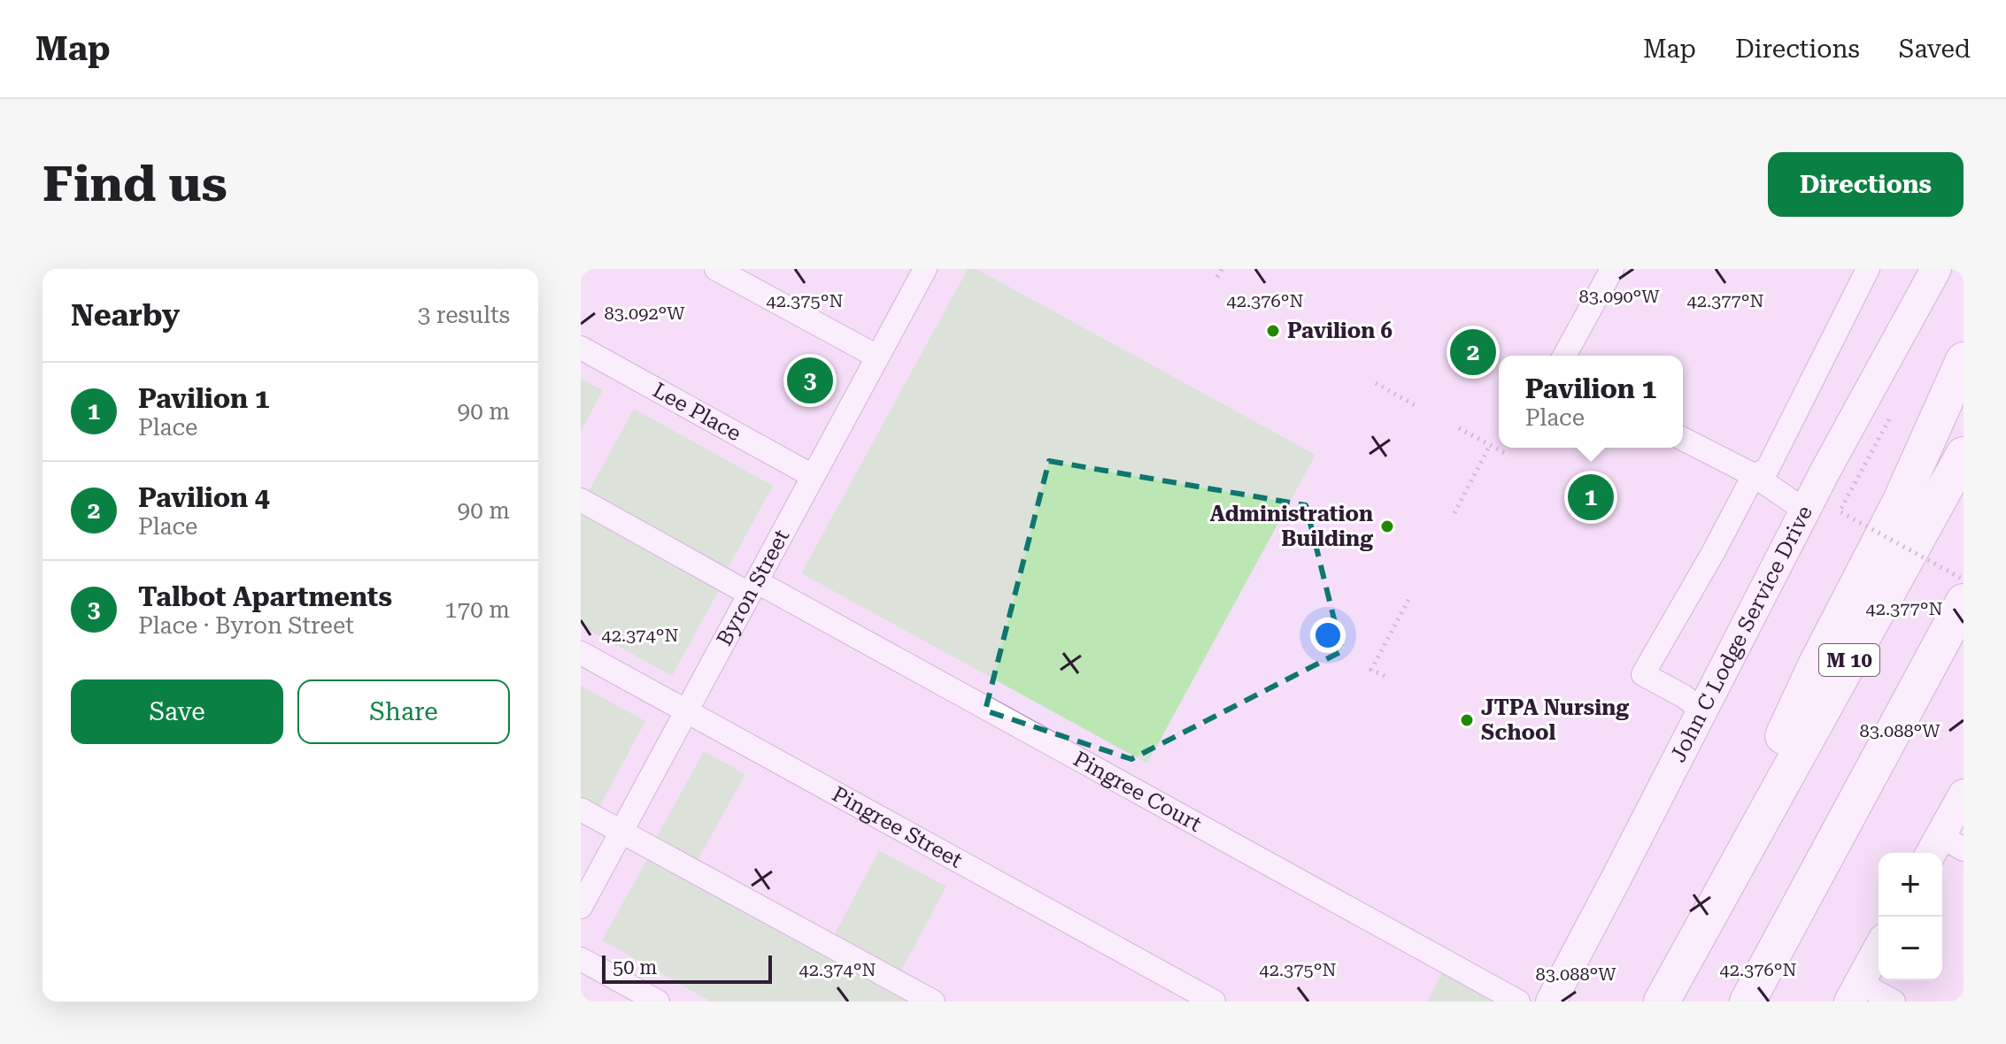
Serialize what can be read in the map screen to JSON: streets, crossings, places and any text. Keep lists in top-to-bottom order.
{
  "streets": {
    "highway": ["M 10"],
    "main road": ["John C Lodge Service Drive"],
    "street": [
      "Lee Place",
      "Byron Street",
      "Pingree Court",
      "Pingree Street"
    ]
  },
  "crossings": [
    ["Lee Place", "Byron Street"],
    ["Byron Street", "Pingree Court"],
    ["Byron Street", "Pingree Street"]
  ],
  "places": ["Pavilion 6", "Administration Building", "JTPA Nursing School"],
  "scale_bar": "50 m",
  "page": {
    "header": "Map",
    "nav": ["Map", "Directions", "Saved"],
    "buttons": [
      "Directions",
      ["Save", "Share"]
    ],
    "title": "Find us",
    "heading": ["Nearby", "3 results"],
    "pins": ["2", "3", "1"],
    "popup": ["Pavilion 1", "Place"],
    "list": [
      {
        "mark": "1",
        "name": "Pavilion 1",
        "note": "Place",
        "value": "90 m"
      },
      {
        "mark": "2",
        "name": "Pavilion 4",
        "note": "Place",
        "value": "90 m"
      },
      {
        "mark": "3",
        "name": "Talbot Apartments",
        "note": "Place · Byron Street",
        "value": "170 m"
      }
    ],
    "map_buttons": ["+", "−"],
    "scale": "50 m"
  },
  "coordinates": [
    "83.090°W",
    "42.375°N",
    "42.376°N",
    "42.377°N",
    "83.092°W",
    "42.374°N",
    "83.088°W"
  ]
}
